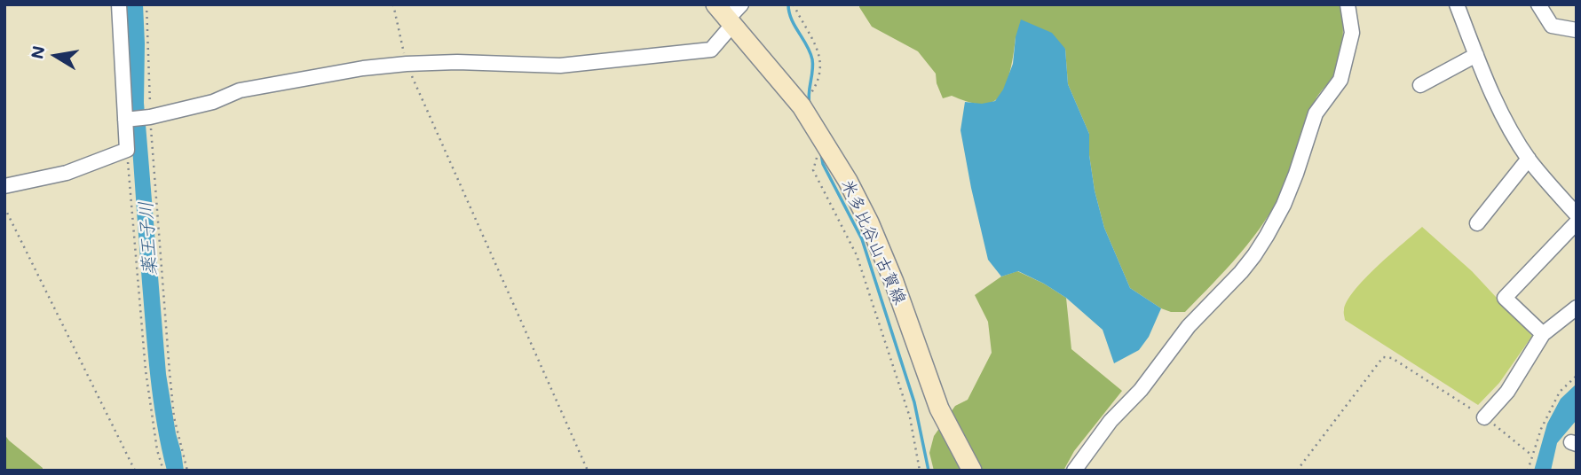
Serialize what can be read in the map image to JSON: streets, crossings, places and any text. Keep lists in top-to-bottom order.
{
  "streets": {
    "main road": ["米多比谷山古賀線"]
  },
  "water": ["薬王子川"],
  "north": "left"
}
